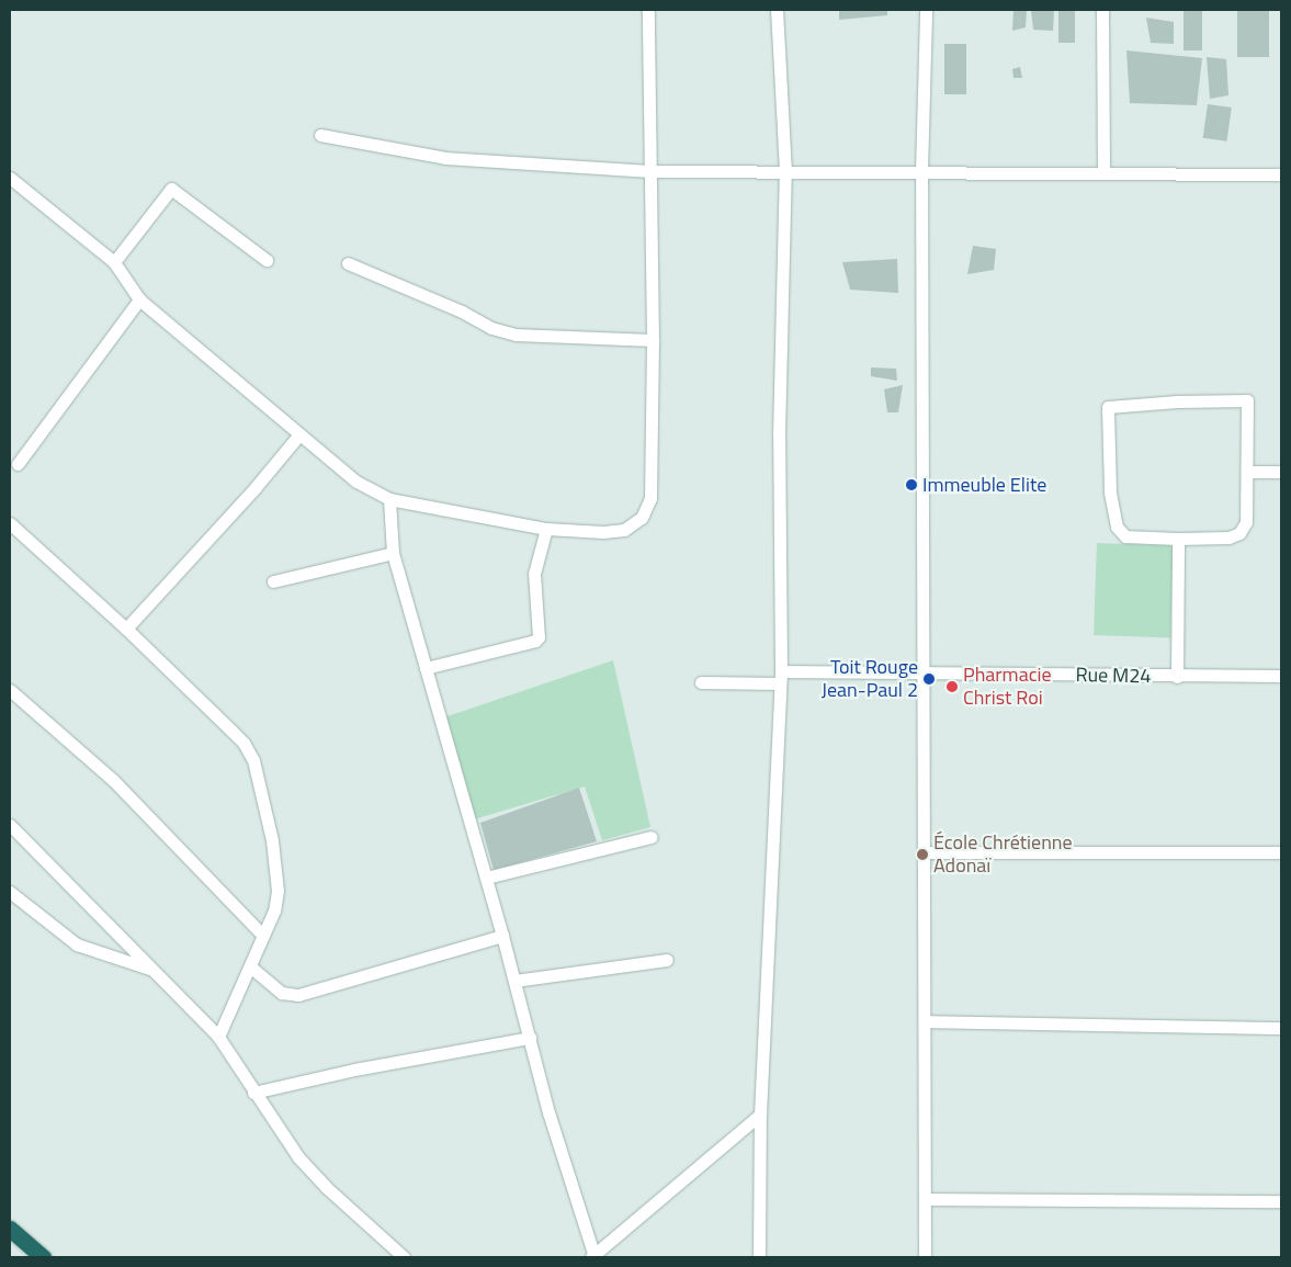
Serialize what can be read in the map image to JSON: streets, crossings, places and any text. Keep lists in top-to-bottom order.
{
  "streets": {
    "street": ["Rue M24"]
  },
  "places": [
    "Immeuble Elite",
    "Toit Rouge Jean-Paul 2",
    "Pharmacie Christ Roi",
    "École Chrétienne Adonaï"
  ]
}
